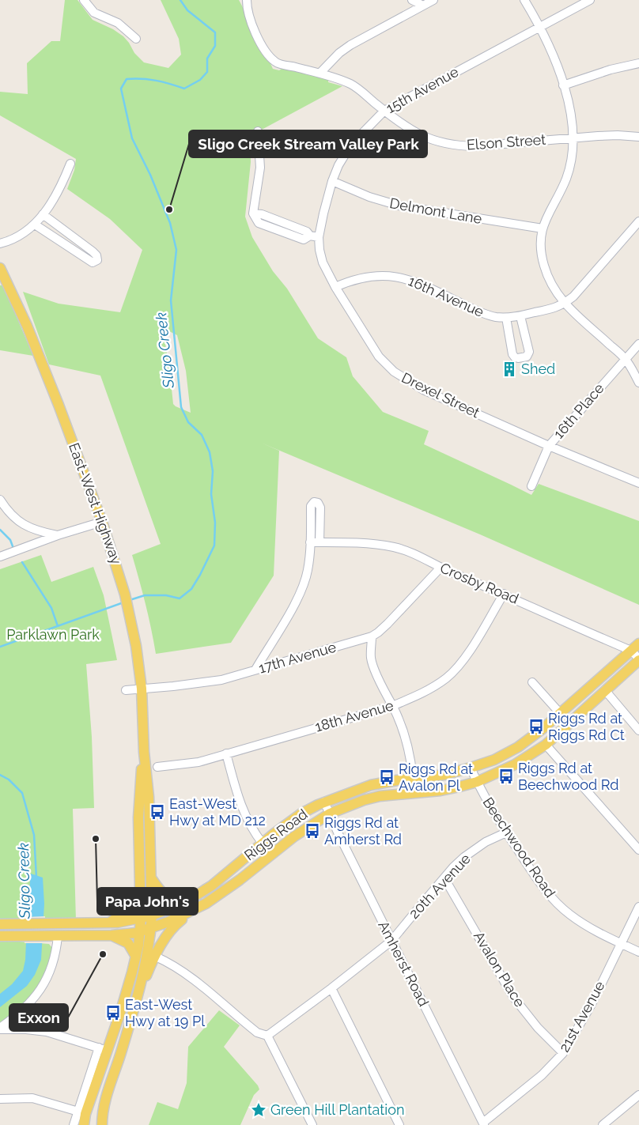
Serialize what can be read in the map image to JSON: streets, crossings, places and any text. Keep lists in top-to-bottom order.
{
  "streets": {
    "main road": ["East-West Highway", "Riggs Road"],
    "street": [
      "15th Avenue",
      "Elson Street",
      "Delmont Lane",
      "16th Avenue",
      "Drexel Street",
      "16th Place",
      "Crosby Road",
      "17th Avenue",
      "18th Avenue",
      "Beechwood Road",
      "20th Avenue",
      "Amherst Road",
      "Avalon Place",
      "21st Avenue"
    ]
  },
  "crossings": [
    ["15th Avenue", "Elson Street"],
    ["15th Avenue", "Delmont Lane"],
    ["15th Avenue", "Drexel Street"],
    ["16th Avenue", "Drexel Street"],
    ["Drexel Street", "16th Place"],
    ["East-West Highway", "17th Avenue"],
    ["East-West Highway", "Riggs Road"],
    ["Crosby Road", "17th Avenue"],
    ["Crosby Road", "18th Avenue"],
    ["Crosby Road", "Riggs Road"],
    ["Riggs Road", "Beechwood Road"],
    ["Riggs Road", "Amherst Road"],
    ["Beechwood Road", "20th Avenue"],
    ["Beechwood Road", "21st Avenue"],
    ["20th Avenue", "Amherst Road"],
    ["20th Avenue", "Avalon Place"],
    ["Amherst Road", "21st Avenue"],
    ["Avalon Place", "21st Avenue"]
  ],
  "water": ["Sligo Creek"],
  "parks": ["Parklawn Park"],
  "places": {
    "other": ["Sligo Creek Stream Valley Park", "Papa John's", "Exxon"],
    "building": ["Shed"],
    "bus stop": [
      "Riggs Rd at Riggs Rd Ct",
      "Riggs Rd at Beechwood Rd",
      "Riggs Rd at Avalon Pl",
      "East-West Hwy at MD 212",
      "Riggs Rd at Amherst Rd",
      "East-West Hwy at 19 Pl"
    ],
    "place": ["Green Hill Plantation"]
  }
}
